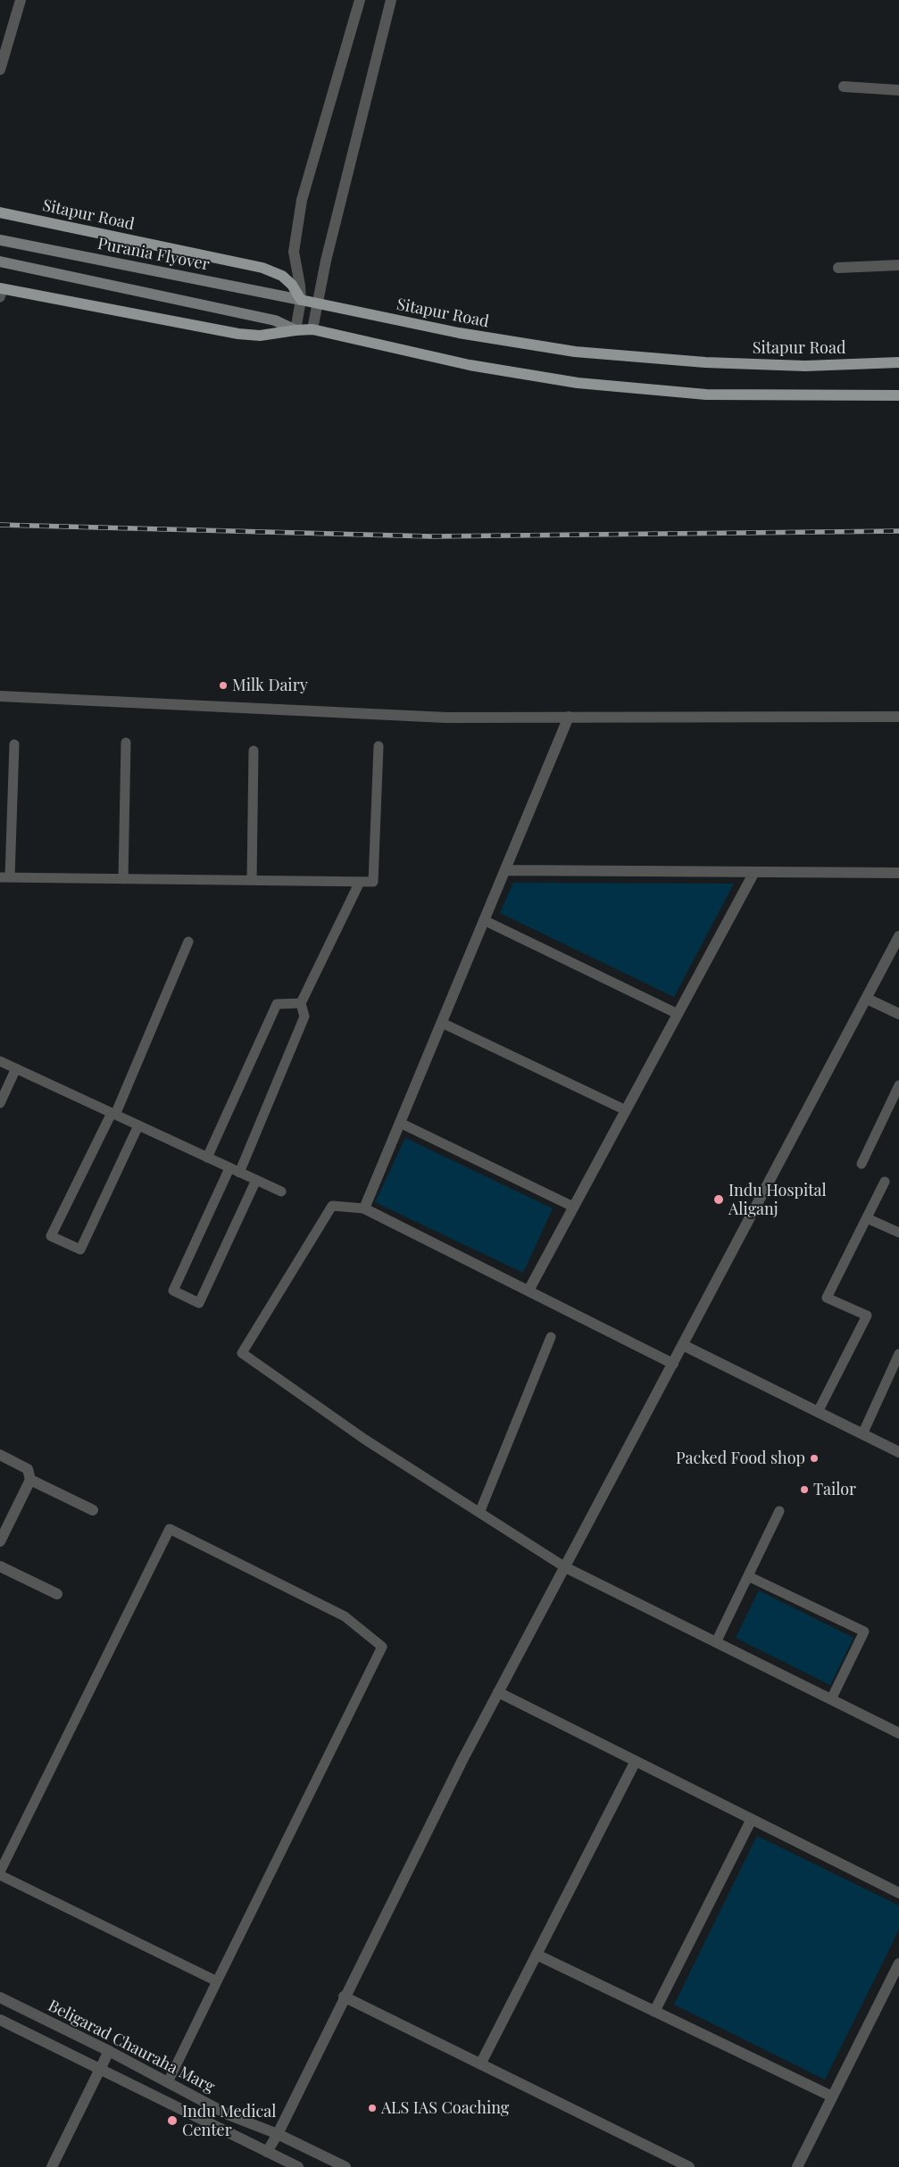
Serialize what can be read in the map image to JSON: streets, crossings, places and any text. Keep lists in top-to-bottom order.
{
  "streets": {
    "main road": ["Sitapur Road", "Purania Flyover"],
    "street": ["Beligarad Chauraha Marg"]
  },
  "crossings": [
    ["Sitapur Road", "Purania Flyover"]
  ],
  "places": [
    "Milk Dairy",
    "Indu Hospital Aliganj",
    "Packed Food shop",
    "Tailor",
    "ALS IAS Coaching",
    "Indu Medical Center"
  ]
}
